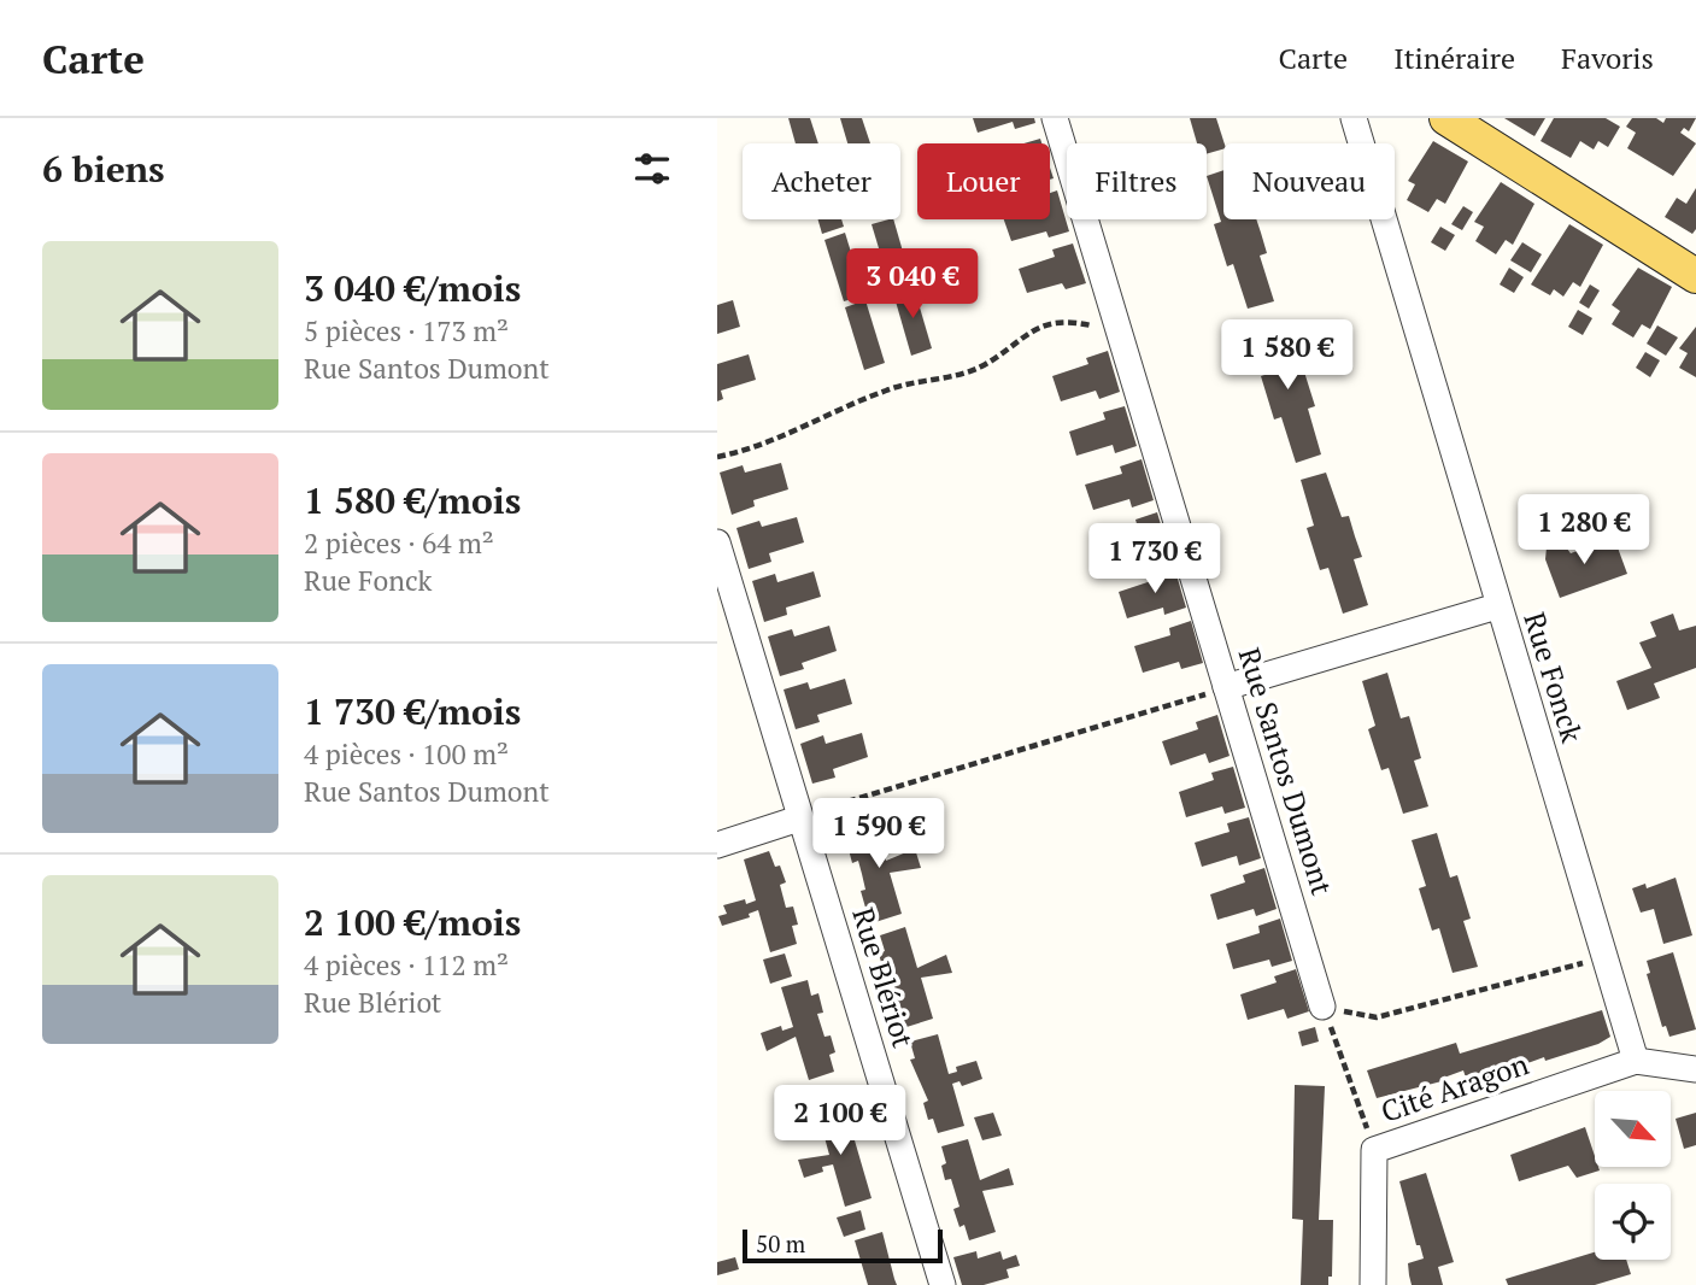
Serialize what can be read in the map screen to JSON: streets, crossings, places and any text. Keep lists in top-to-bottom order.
{
  "streets": {
    "street": [
      "Rue Fonck",
      "Rue Santos Dumont",
      "Rue Blériot",
      "Cité Aragon"
    ]
  },
  "crossings": [
    ["Rue Fonck", "Cité Aragon"]
  ],
  "scale_bar": "50 m",
  "north": "bottom right",
  "page": {
    "header": "Carte",
    "nav": ["Carte", "Itinéraire", "Favoris"],
    "heading": "6 biens",
    "chip": [
      "Acheter",
      "Louer",
      "Filtres",
      "Nouveau"
    ],
    "list": [
      {
        "name": "3 040 €/mois",
        "note": "5 pièces · 173 m² · Rue Santos Dumont"
      },
      {
        "name": "1 580 €/mois",
        "note": "2 pièces · 64 m² · Rue Fonck"
      },
      {
        "name": "1 730 €/mois",
        "note": "4 pièces · 100 m² · Rue Santos Dumont"
      },
      {
        "name": "2 100 €/mois",
        "note": "4 pièces · 112 m² · Rue Blériot"
      }
    ],
    "price": [
      "3 040 €",
      "1 580 €",
      "1 280 €",
      "1 730 €",
      "1 590 €",
      "2 100 €"
    ],
    "scale": "50 m"
  }
}
